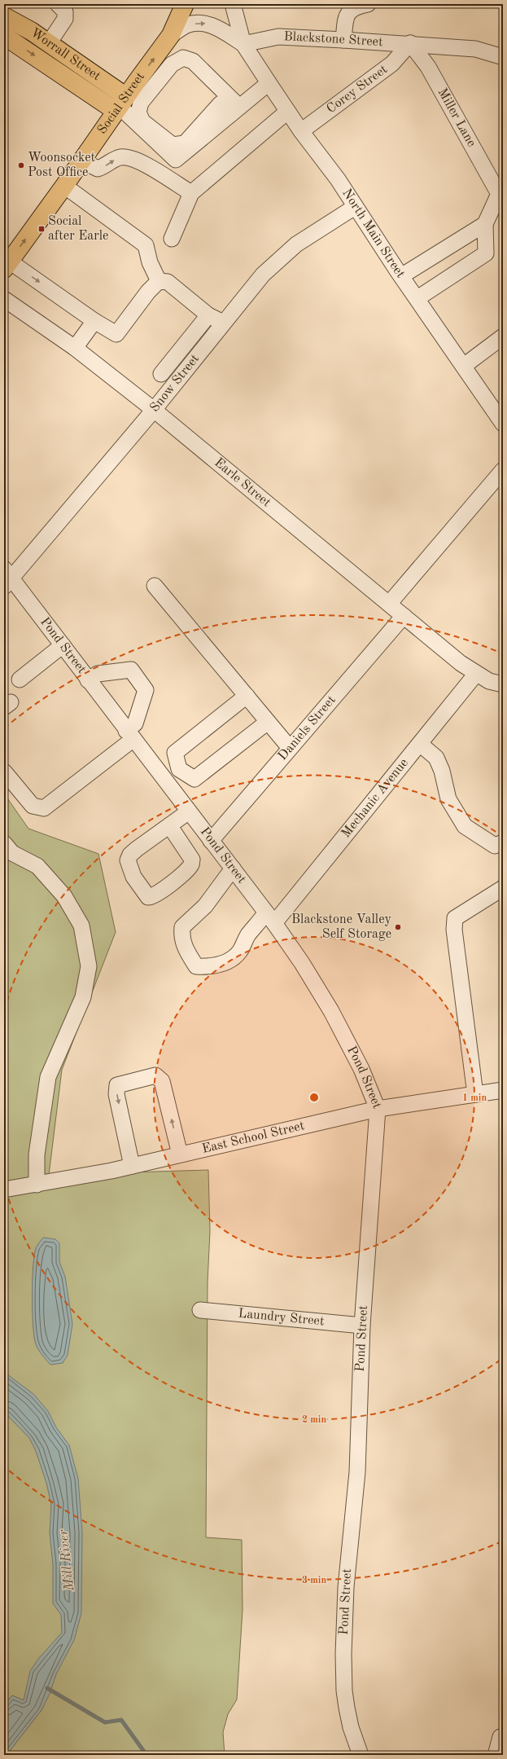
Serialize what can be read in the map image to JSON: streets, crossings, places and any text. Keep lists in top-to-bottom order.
{
  "streets": {
    "main road": ["Worrall Street", "Social Street"],
    "street": [
      "Blackstone Street",
      "Corey Street",
      "Miller Lane",
      "North Main Street",
      "Snow Street",
      "Earle Street",
      "Pond Street",
      "Daniels Street",
      "Mechanic Avenue",
      "East School Street",
      "Laundry Street"
    ]
  },
  "crossings": [
    ["Blackstone Street", "Corey Street"],
    ["Blackstone Street", "Miller Lane"],
    ["Blackstone Street", "North Main Street"],
    ["Worrall Street", "Social Street"],
    ["Corey Street", "Miller Lane"],
    ["Corey Street", "North Main Street"],
    ["North Main Street", "Snow Street"],
    ["Snow Street", "Earle Street"],
    ["Snow Street", "Pond Street"],
    ["Earle Street", "Daniels Street"],
    ["Earle Street", "Mechanic Avenue"],
    ["Pond Street", "Daniels Street"],
    ["Pond Street", "Mechanic Avenue"],
    ["Pond Street", "East School Street"],
    ["Pond Street", "Laundry Street"]
  ],
  "one_way": ["Social Street"],
  "water": ["Mill River"],
  "places": {
    "other": ["Woonsocket Post Office", "Blackstone Valley Self Storage"],
    "transit": ["Social after Earle"]
  },
  "rings": ["1 min", "2 min", "3 min"]
}
